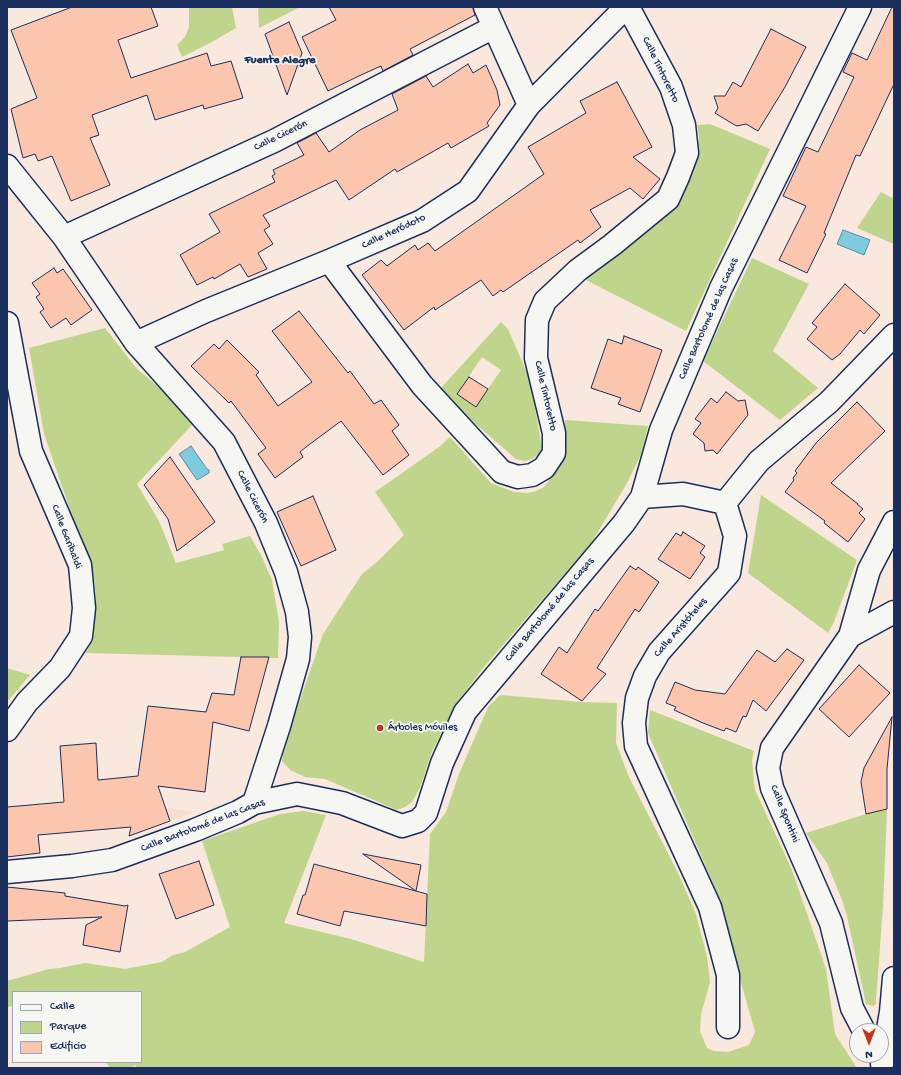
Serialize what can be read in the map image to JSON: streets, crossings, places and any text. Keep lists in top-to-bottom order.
{
  "streets": {
    "street": [
      "Calle Tintoretto",
      "Calle Cicerón",
      "Calle Heródoto",
      "Calle Bartolomé de las Casas",
      "Calle Garibaldi",
      "Calle Aristóteles",
      "Calle Spontini"
    ]
  },
  "crossings": [
    ["Calle Tintoretto", "Calle Heródoto"],
    ["Calle Cicerón", "Calle Heródoto"],
    ["Calle Cicerón", "Calle Bartolomé de las Casas"]
  ],
  "districts": ["Fuente Alegre"],
  "places": ["Árboles Móviles"],
  "legend": ["Calle", "Parque", "Edificio"],
  "north": "bottom"
}
